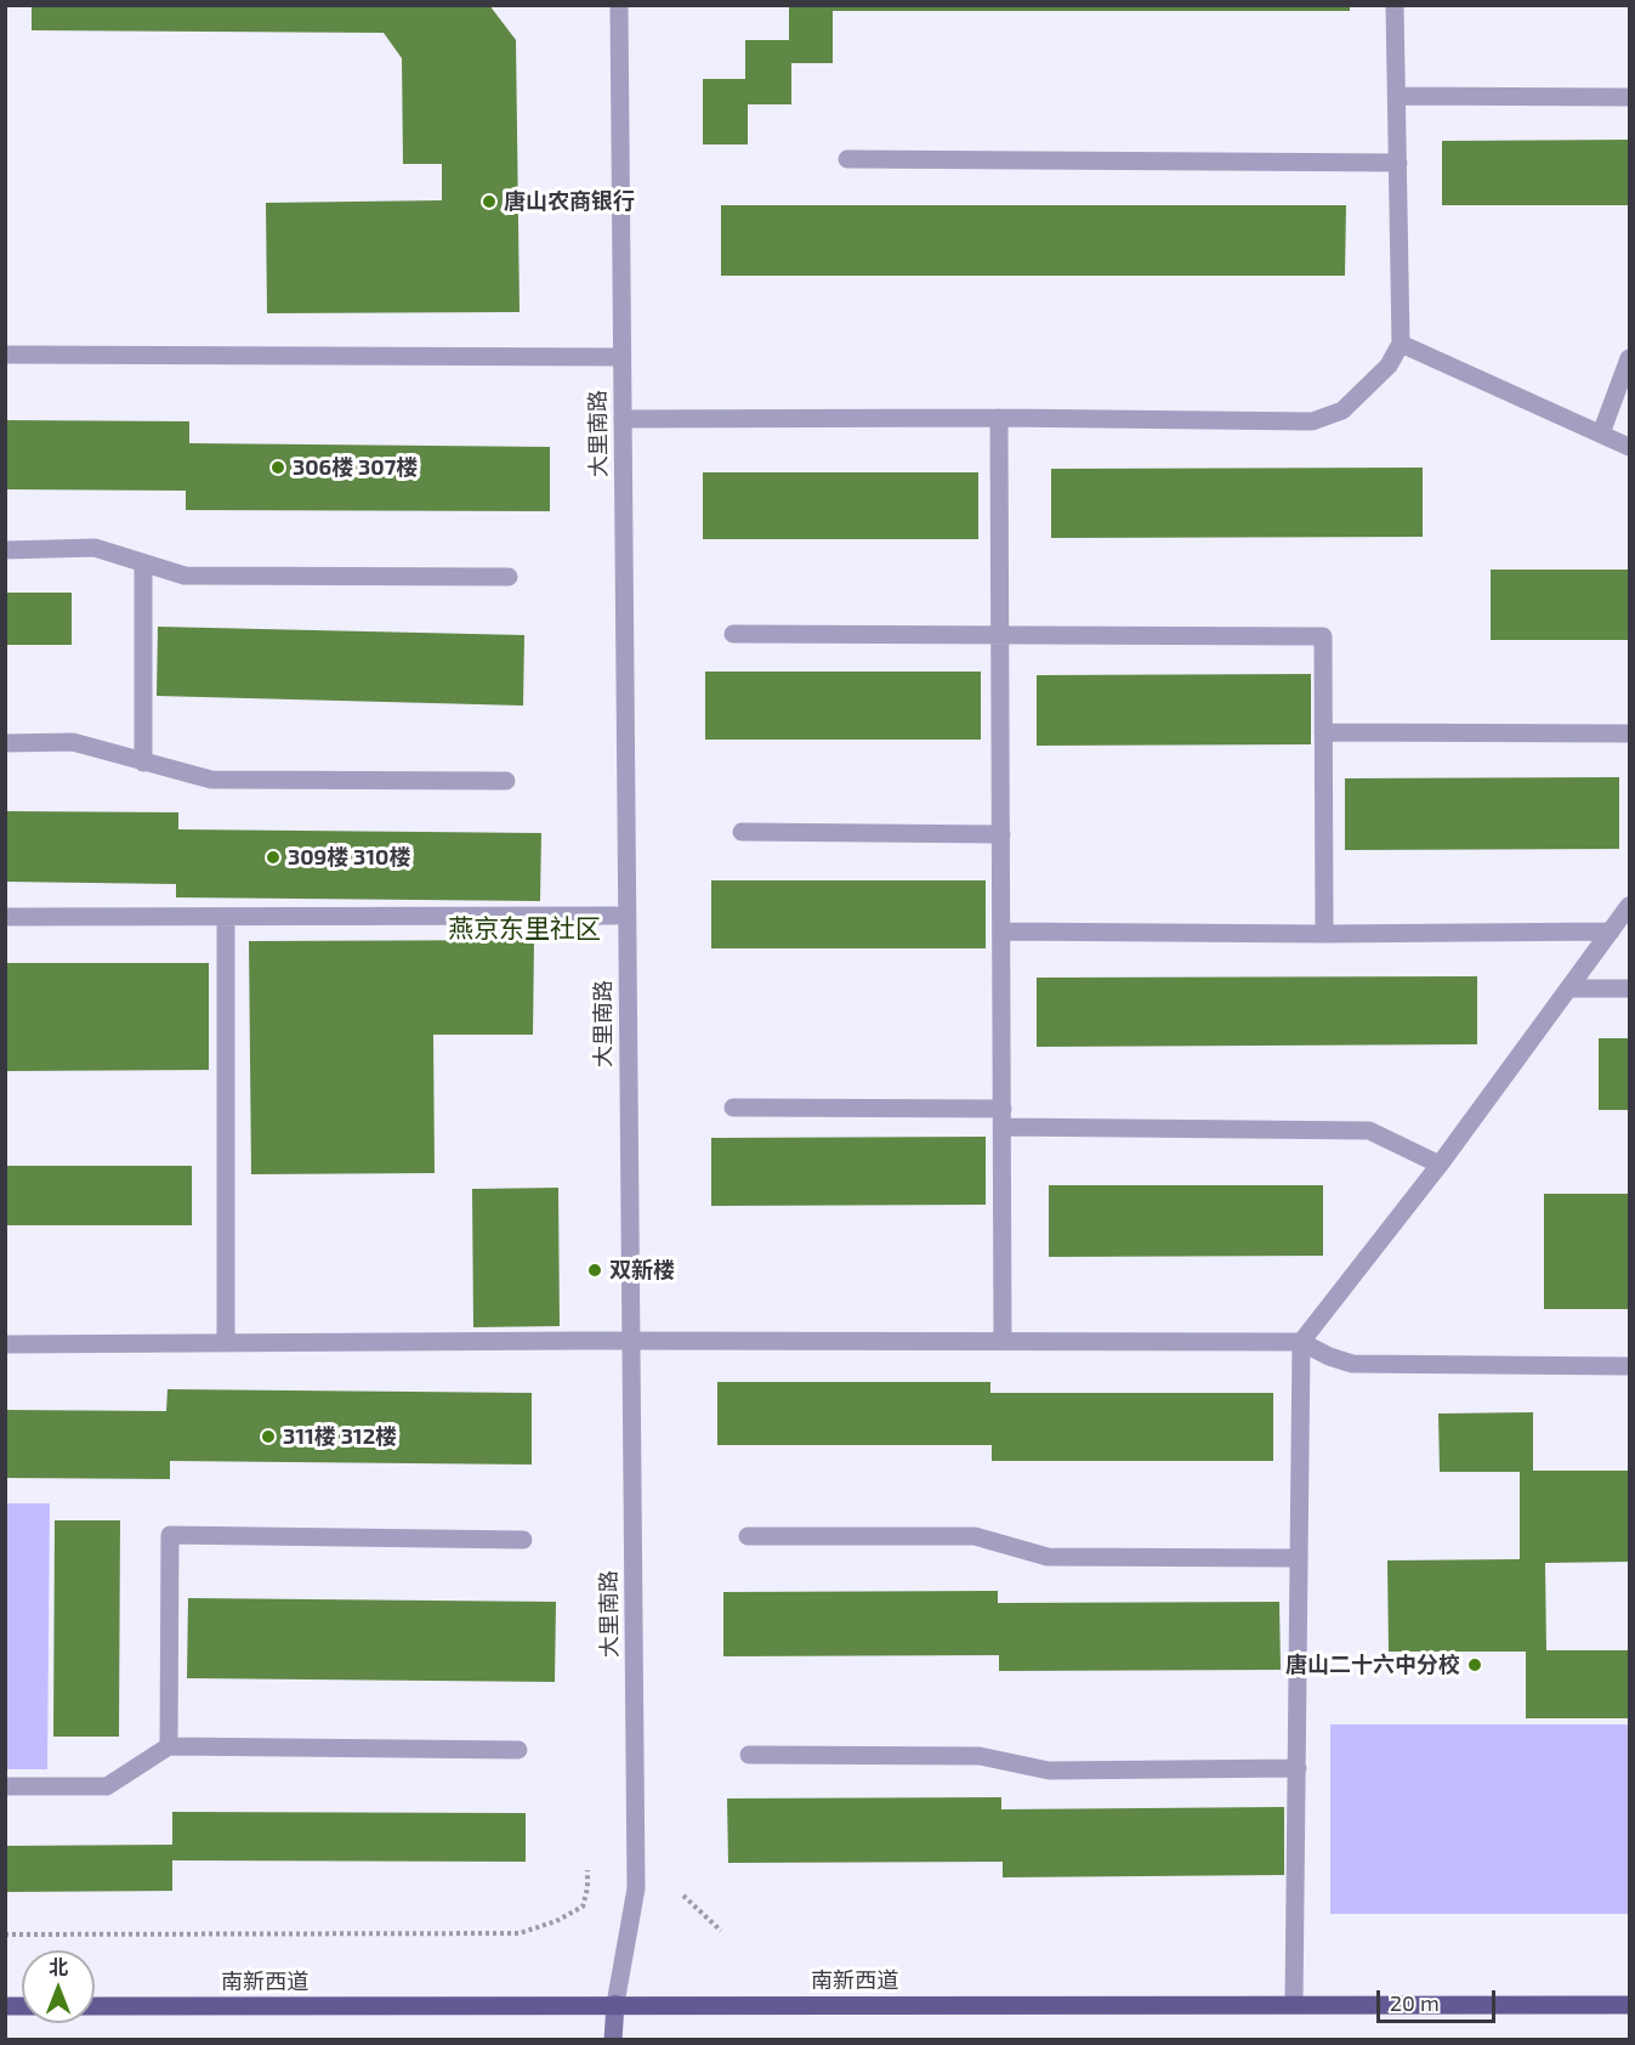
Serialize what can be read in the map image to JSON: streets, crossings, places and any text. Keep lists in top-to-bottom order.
{
  "streets": {
    "main road": ["大里南路", "南新西道"]
  },
  "crossings": [
    ["大里南路", "南新西道"]
  ],
  "districts": ["燕京东里社区"],
  "places": [
    "唐山农商银行",
    "306楼 307楼",
    "309楼 310楼",
    "双新楼",
    "311楼 312楼",
    "唐山二十六中分校"
  ],
  "scale_bar": "20 m",
  "north": "top"
}
